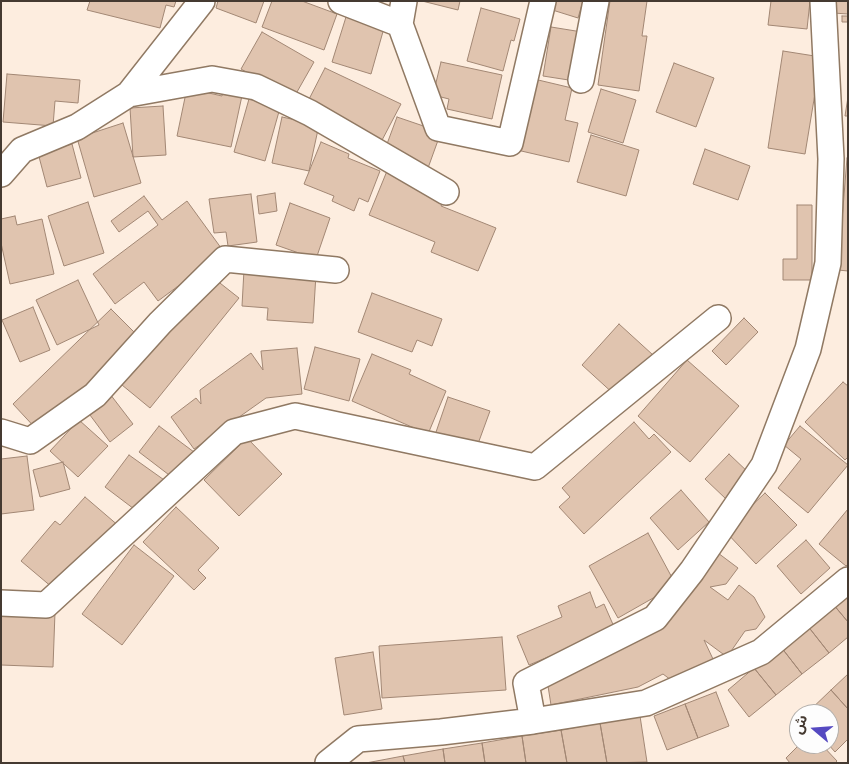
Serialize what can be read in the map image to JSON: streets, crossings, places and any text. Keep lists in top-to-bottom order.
{
  "north": "left"
}
